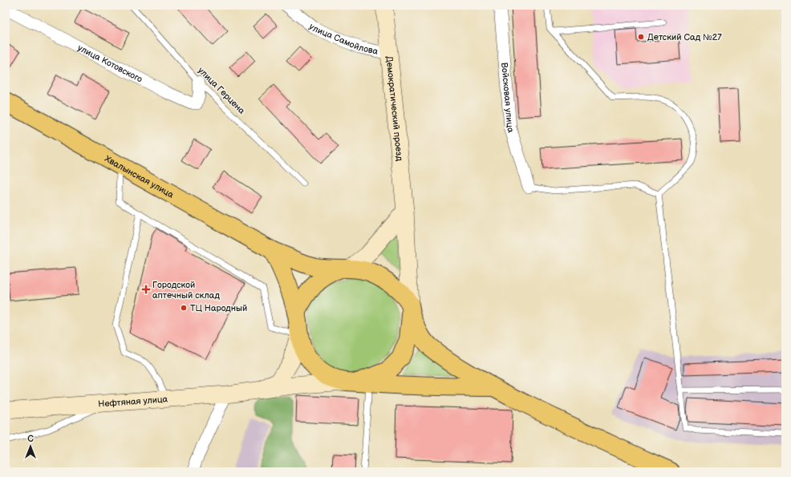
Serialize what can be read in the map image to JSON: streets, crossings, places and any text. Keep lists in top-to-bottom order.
{
  "streets": {
    "main road": ["Хвалынская улица"],
    "street": [
      "улица Самойлова",
      "улица Котовского",
      "Войсковая улица",
      "Демократический проезд",
      "Нефтяная улица"
    ],
    "lane": ["улица Герцена"]
  },
  "crossings": [
    ["улица Самойлова", "Демократический проезд"],
    ["улица Котовского", "улица Герцена"],
    ["Демократический проезд", "Хвалынская улица"],
    ["Демократический проезд", "Нефтяная улица"],
    ["Хвалынская улица", "Нефтяная улица"]
  ],
  "places": {
    "other": ["Детский Сад №27", "ТЦ Народный"],
    "health": ["Городской аптечный склад"]
  },
  "north": "top"
}
